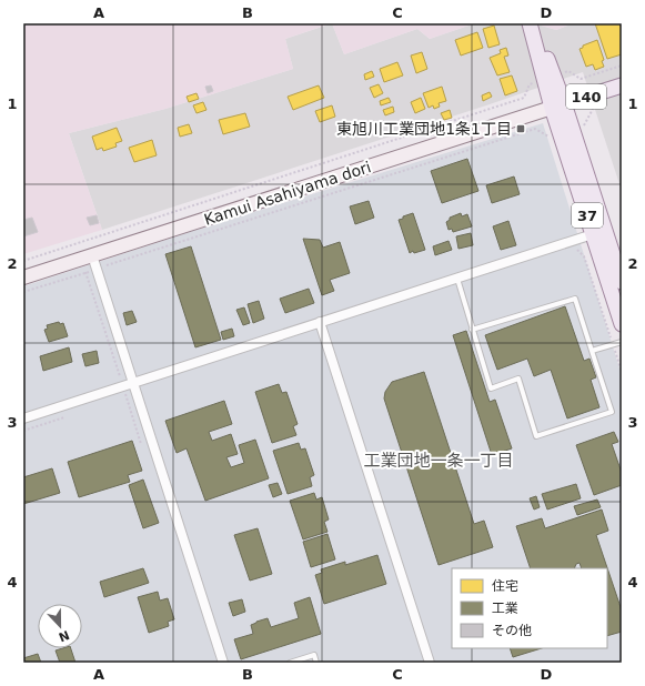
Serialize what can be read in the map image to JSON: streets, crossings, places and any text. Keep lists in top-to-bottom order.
{
  "streets": {
    "main road": ["140", "Kamui Asahiyama dori", "37"]
  },
  "crossings": [
    ["140", "Kamui Asahiyama dori"],
    ["140", "37"],
    ["Kamui Asahiyama dori", "37"]
  ],
  "districts": ["工業団地一条一丁目"],
  "places": {
    "transit": ["東旭川工業団地1条1丁目"]
  },
  "legend": ["住宅", "工業", "その他"],
  "north": "bottom",
  "grid": {
    "columns": [
      "A",
      "B",
      "C",
      "D"
    ],
    "rows": [
      "1",
      "2",
      "3",
      "4"
    ]
  }
}
